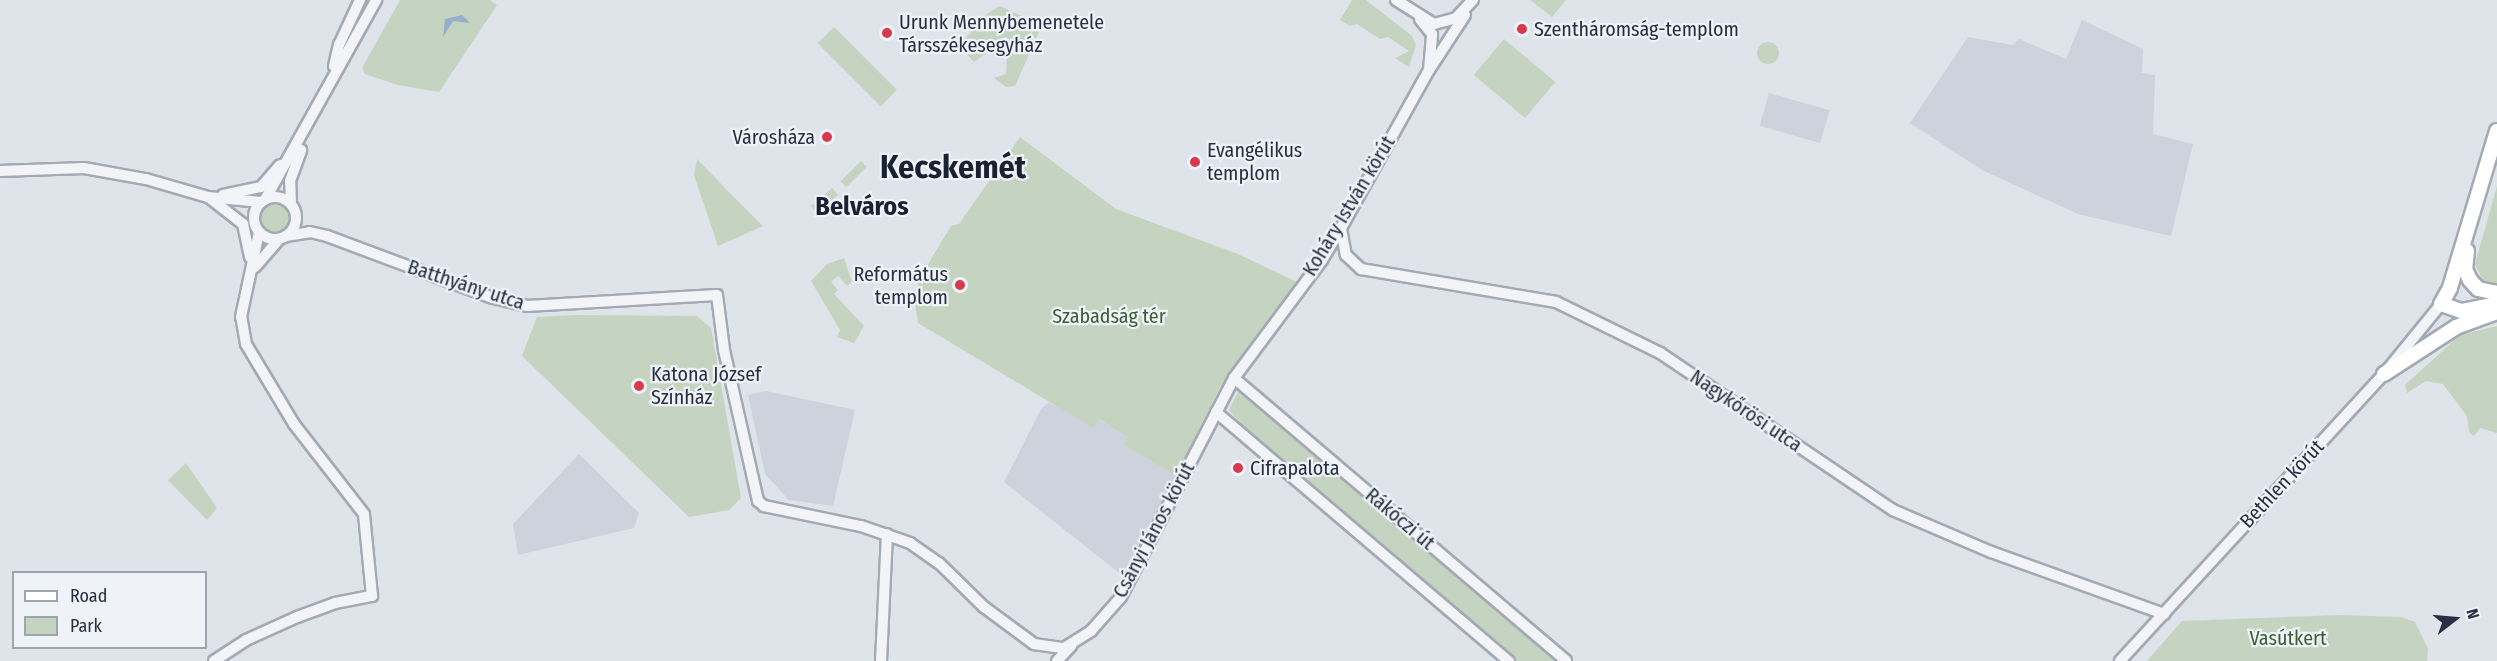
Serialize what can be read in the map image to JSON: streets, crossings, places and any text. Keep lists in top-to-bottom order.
{
  "streets": {
    "street": [
      "Koháry István körút",
      "Batthyány utca",
      "Nagykőrösi utca",
      "Bethlen körút",
      "Rákóczi út",
      "Csányi János körút"
    ]
  },
  "crossings": [
    ["Koháry István körút", "Nagykőrösi utca"],
    ["Koháry István körút", "Rákóczi út"],
    ["Koháry István körút", "Csányi János körút"],
    ["Nagykőrösi utca", "Bethlen körút"],
    ["Rákóczi út", "Csányi János körút"]
  ],
  "districts": ["Kecskemét", "Belváros"],
  "parks": ["Szabadság tér", "Vasútkert"],
  "places": [
    "Szentháromság-templom",
    "Urunk Mennybemenetele Társszékesegyház",
    "Városháza",
    "Evangélikus templom",
    "Református templom",
    "Katona József Színház",
    "Cifrapalota"
  ],
  "legend": ["Road", "Park"],
  "north": "right"
}
